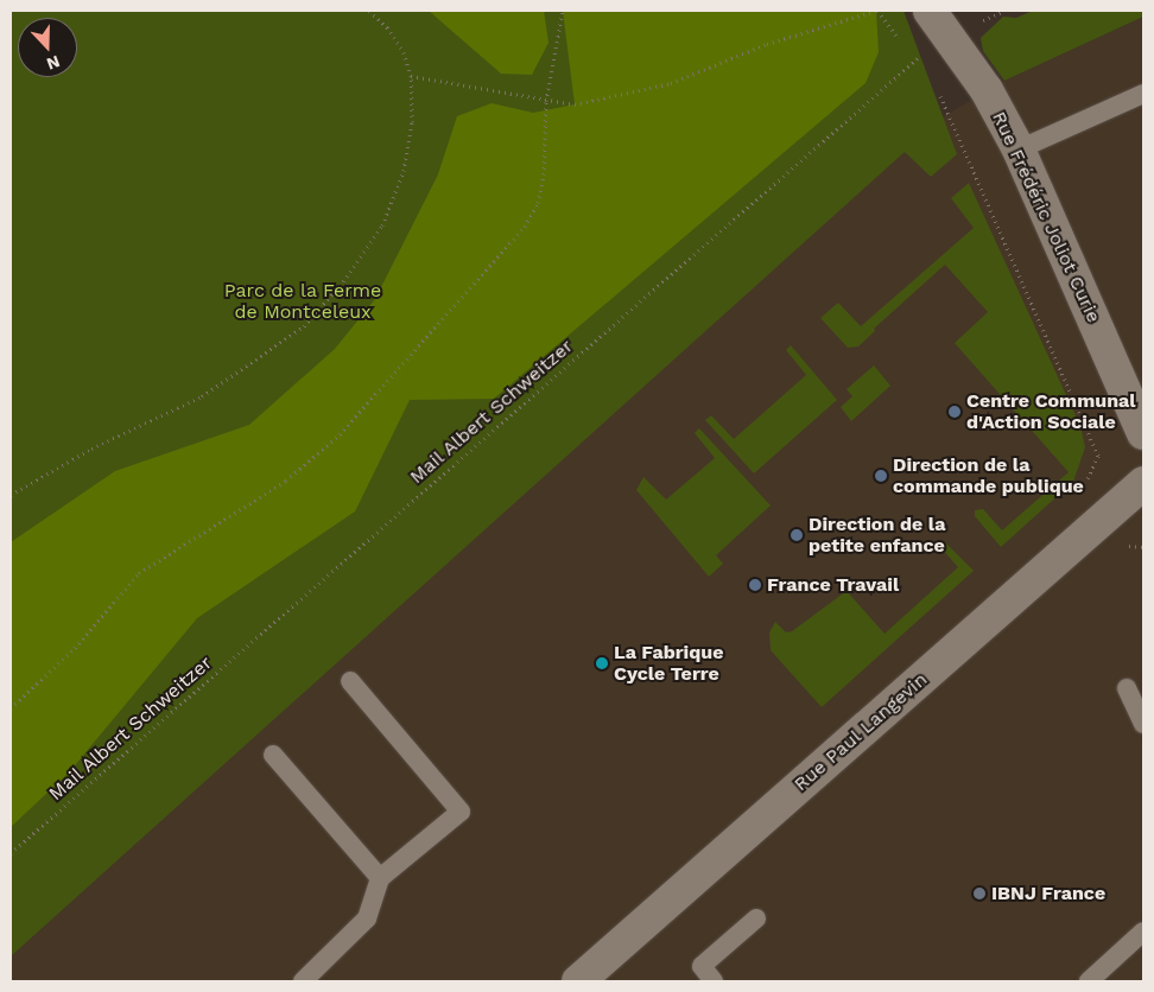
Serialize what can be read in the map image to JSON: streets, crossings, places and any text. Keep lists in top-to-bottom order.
{
  "streets": {
    "street": ["Rue Frédéric Joliot Curie", "Rue Paul Langevin"],
    "path": ["Mail Albert Schweitzer"]
  },
  "crossings": [
    ["Rue Frédéric Joliot Curie", "Mail Albert Schweitzer"]
  ],
  "parks": ["Parc de la Ferme de Montceleux"],
  "places": [
    "Centre Communal d'Action Sociale",
    "Direction de la commande publique",
    "Direction de la petite enfance",
    "France Travail",
    "La Fabrique Cycle Terre",
    "IBNJ France"
  ],
  "north": "bottom"
}
